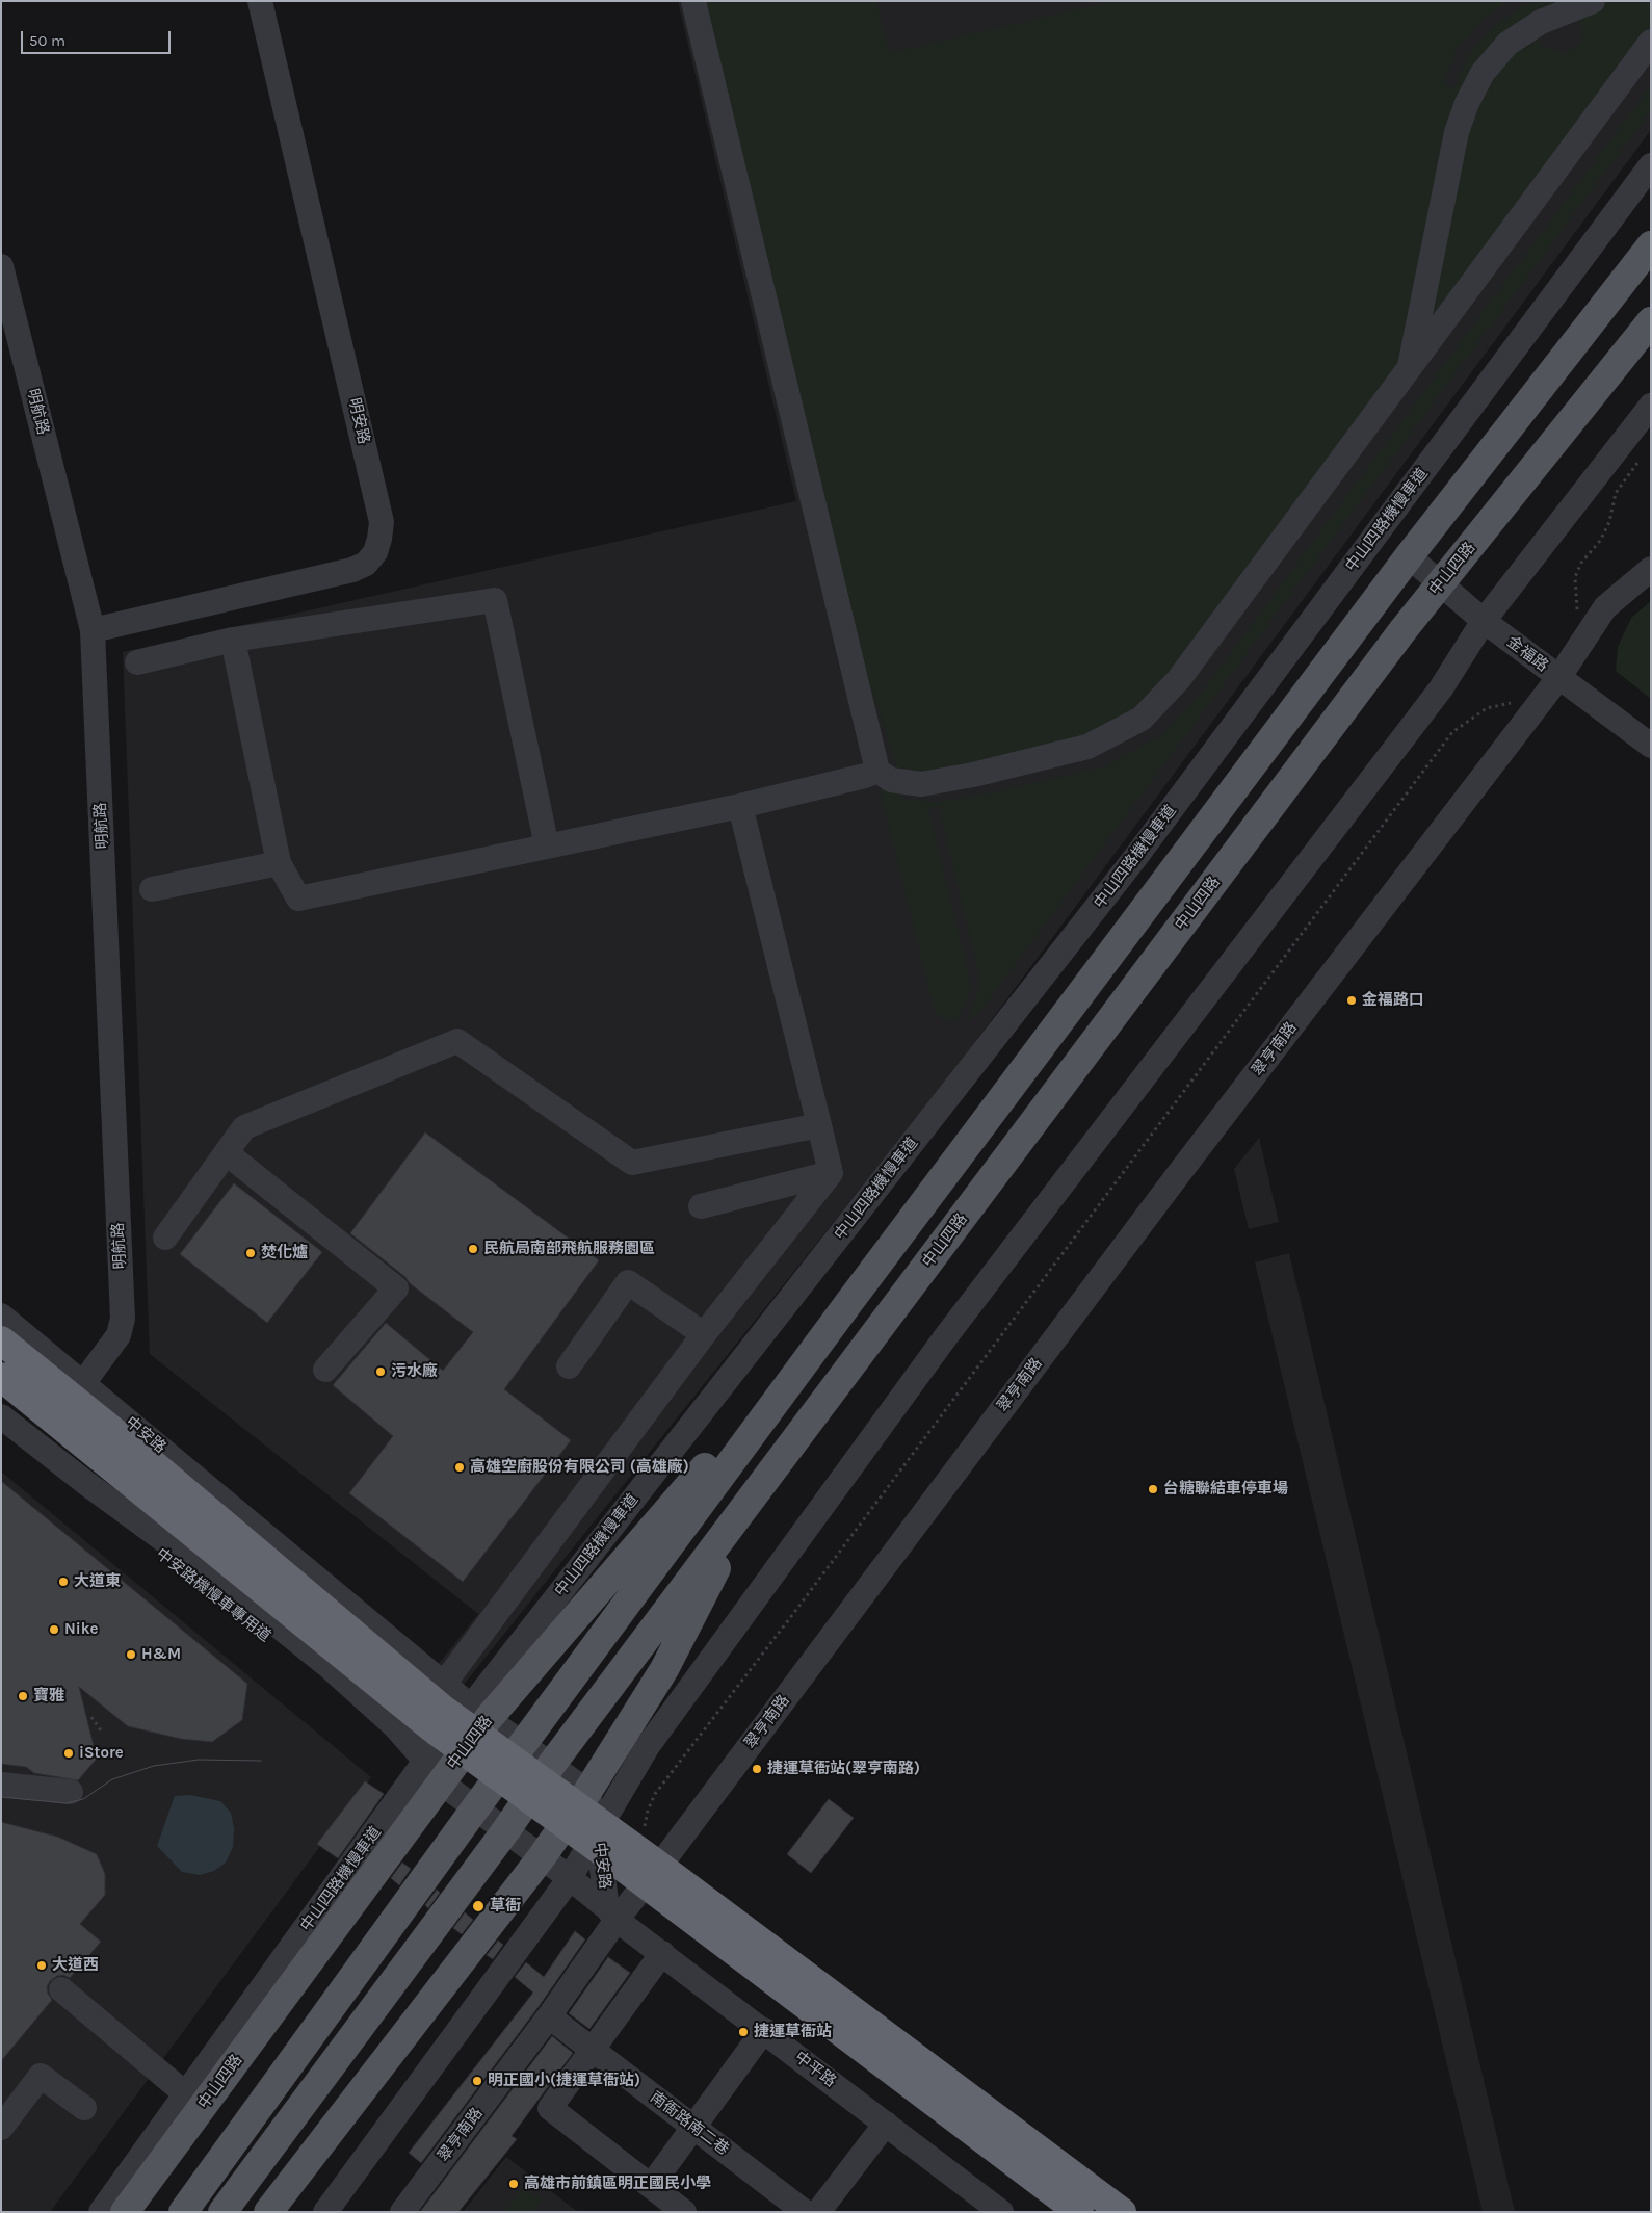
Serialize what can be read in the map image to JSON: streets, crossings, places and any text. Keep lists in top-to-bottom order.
{
  "streets": {
    "main road": ["中山四路"],
    "street": [
      "明航路",
      "明安路",
      "中山四路機慢車道",
      "金福路",
      "翠亨南路",
      "中安路",
      "中安路機慢車專用道",
      "中平路",
      "南衙路南二巷"
    ]
  },
  "crossings": [
    ["明航路", "明安路"],
    ["明航路", "中安路"],
    ["中山四路機慢車道", "中山四路"],
    ["中山四路機慢車道", "中安路"],
    ["中山四路機慢車道", "中安路機慢車專用道"],
    ["中山四路", "金福路"],
    ["中山四路", "中安路"],
    ["中山四路", "中安路機慢車專用道"],
    ["金福路", "翠亨南路"],
    ["翠亨南路", "中安路"],
    ["翠亨南路", "中平路"],
    ["翠亨南路", "南衙路南二巷"],
    ["中安路", "中安路機慢車專用道"],
    ["中安路", "中平路"]
  ],
  "places": [
    "金福路口",
    "民航局南部飛航服務園區",
    "焚化爐",
    "污水廠",
    "高雄空廚股份有限公司 (高雄廠)",
    "台糖聯結車停車場",
    "大道東",
    "Nike",
    "H&M",
    "寶雅",
    "iStore",
    "捷運草衙站(翠亨南路)",
    "草衙",
    "大道西",
    "捷運草衙站",
    "明正國小(捷運草衙站)",
    "高雄市前鎮區明正國民小學"
  ],
  "scale_bar": "50 m"
}
